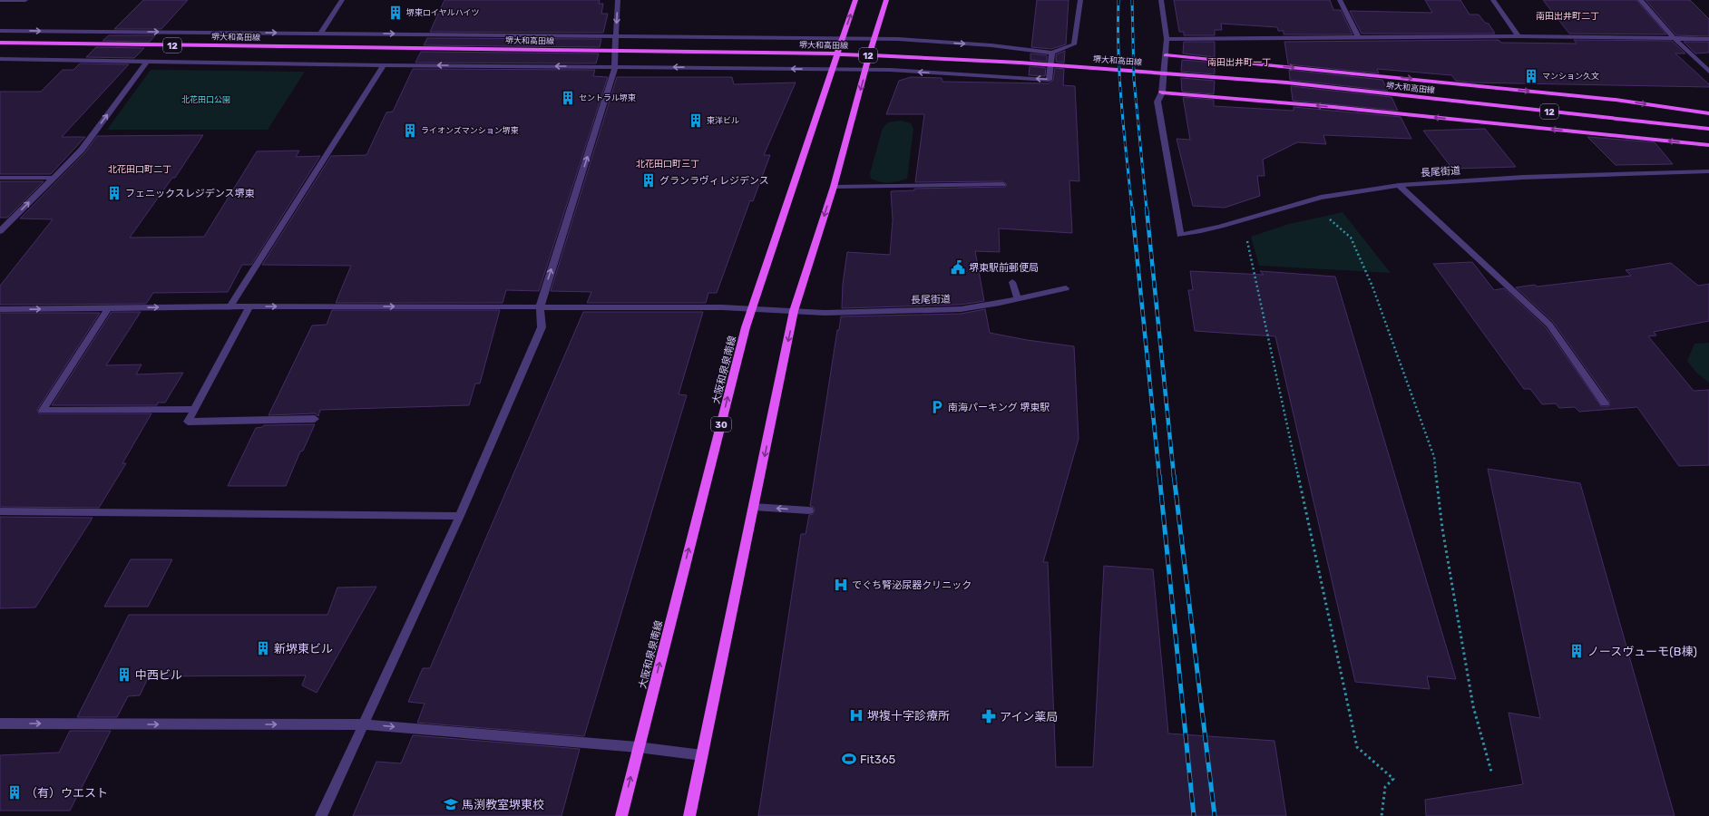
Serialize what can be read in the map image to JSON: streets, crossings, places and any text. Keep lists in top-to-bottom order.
{
  "streets": {
    "main road": [
      "堺大和高田線",
      "12",
      "大阪和泉泉南線",
      "30"
    ],
    "street": ["長尾街道"]
  },
  "crossings": [
    ["長尾街道", "大阪和泉泉南線"]
  ],
  "districts": [
    "南田出井町二丁",
    "南田出井町一丁",
    "北花田口町三丁",
    "北花田口町二丁"
  ],
  "parks": ["北花田口公園"],
  "places": {
    "building": [
      "堺東ロイヤルハイツ",
      "マンション久文",
      "セントラル堺東",
      "東洋ビル",
      "ライオンズマンション堺東",
      "グランラヴィレジデンス",
      "フェニックスレジデンス堺東",
      "新堺東ビル",
      "ノースヴューモ(B棟)",
      "中西ビル",
      "（有）ウエスト"
    ],
    "public building": ["堺東駅前郵便局"],
    "parking": ["南海パーキング 堺東駅"],
    "hospital": ["でぐち腎泌尿器クリニック", "堺複十字診療所"],
    "pharmacy": ["アイン薬局"],
    "sports": ["Fit365"],
    "school or university": ["馬渕教室堺東校"]
  }
}
